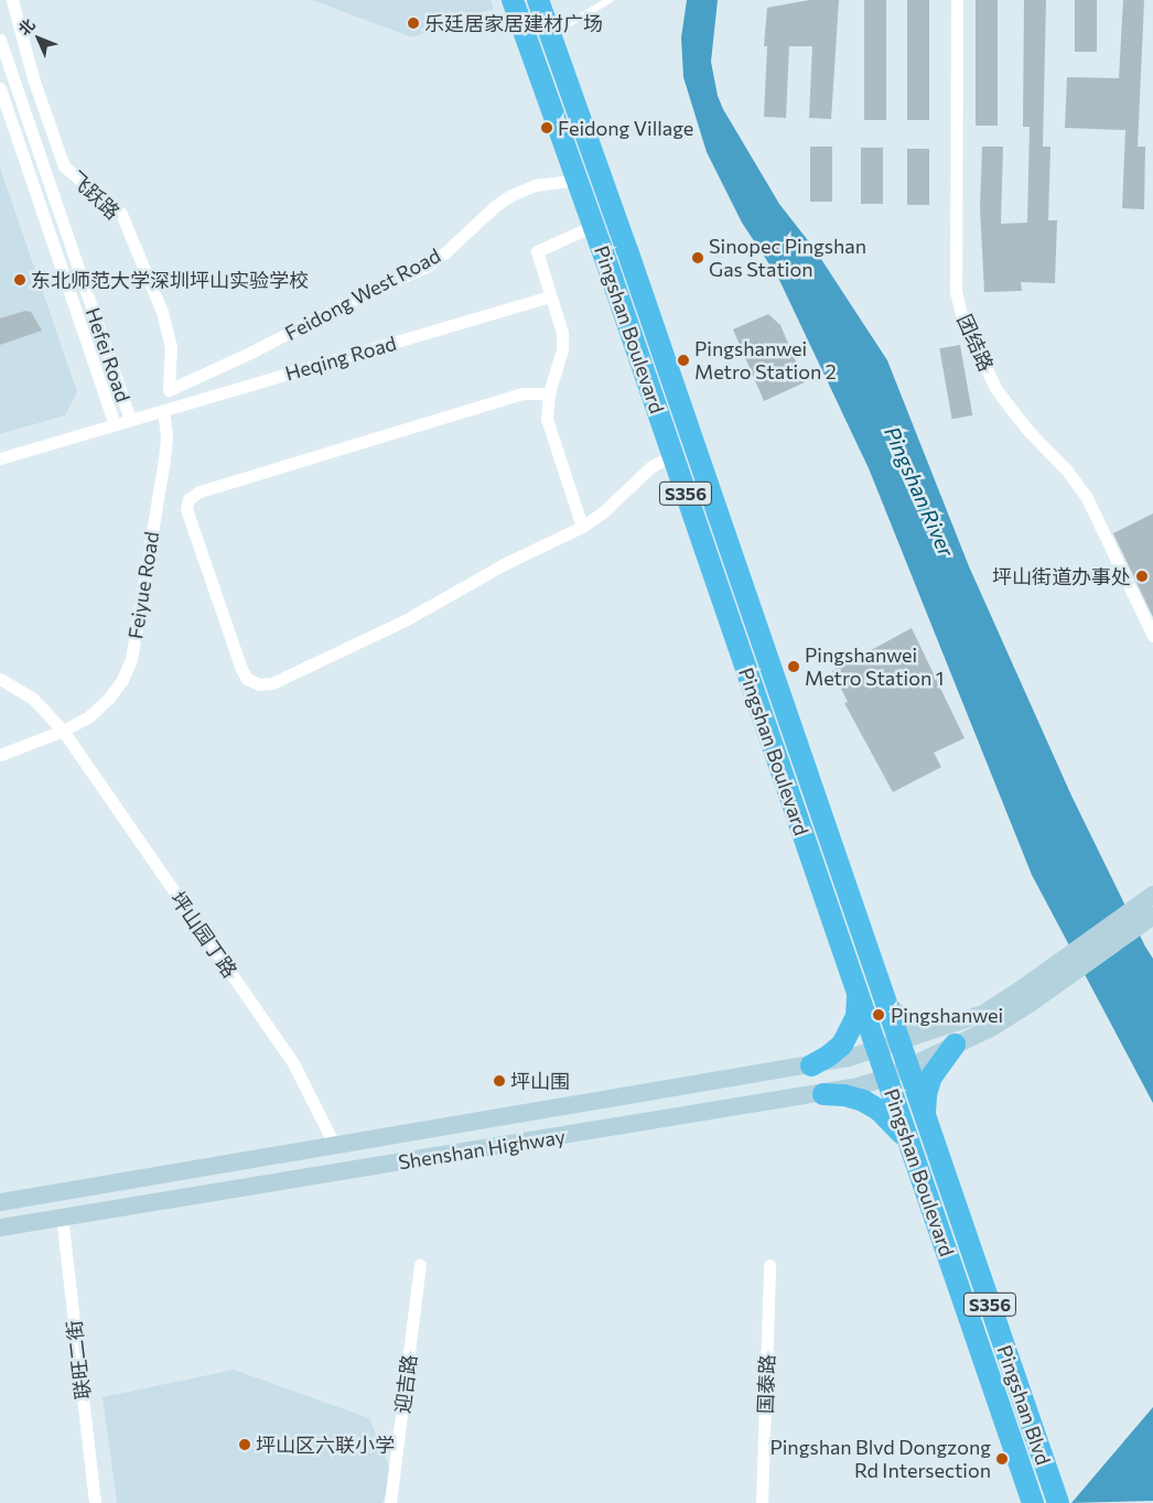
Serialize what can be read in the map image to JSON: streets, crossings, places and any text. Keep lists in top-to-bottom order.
{
  "streets": {
    "highway": ["Pingshan Boulevard", "S356", "Pingshan Blvd"],
    "main road": ["Shenshan Highway"],
    "street": [
      "飞跃路",
      "Feidong West Road",
      "团结路",
      "Hefei Road",
      "Heqing Road",
      "Feiyue Road",
      "坪山园丁路",
      "联旺二街",
      "迎吉路",
      "国泰路"
    ]
  },
  "crossings": [
    ["飞跃路", "Feidong West Road"],
    ["Feidong West Road", "Pingshan Boulevard"],
    ["Pingshan Boulevard", "Shenshan Highway"],
    ["Pingshan Boulevard", "Pingshan Blvd"],
    ["Hefei Road", "Heqing Road"],
    ["Heqing Road", "Feiyue Road"],
    ["Feiyue Road", "坪山园丁路"],
    ["坪山园丁路", "Shenshan Highway"],
    ["Shenshan Highway", "联旺二街"],
    ["Shenshan Highway", "Pingshan Blvd"]
  ],
  "water": ["Pingshan River"],
  "places": [
    "乐廷居家居建材广场",
    "Feidong Village",
    "Sinopec Pingshan Gas Station",
    "东北师范大学深圳坪山实验学校",
    "Pingshanwei Metro Station 2",
    "坪山街道办事处",
    "Pingshanwei Metro Station 1",
    "Pingshanwei",
    "坪山围",
    "坪山区六联小学",
    "Pingshan Blvd Dongzong Rd Intersection"
  ],
  "north": "top left"
}
